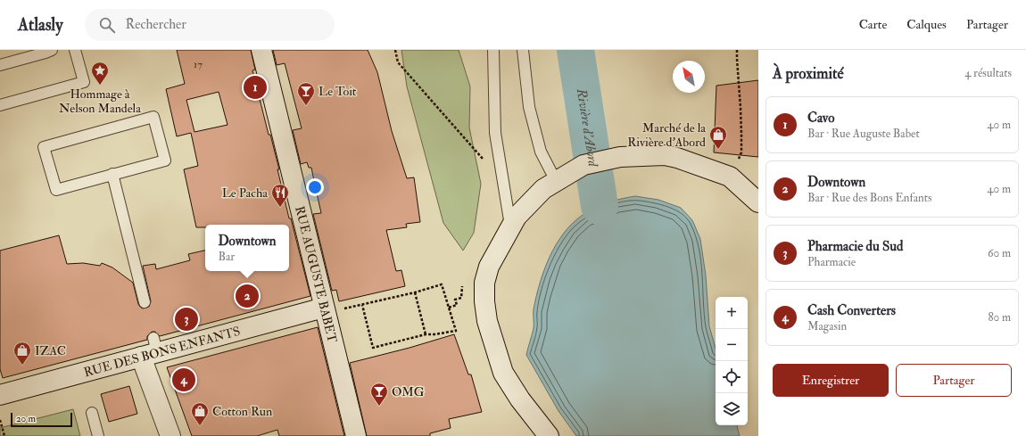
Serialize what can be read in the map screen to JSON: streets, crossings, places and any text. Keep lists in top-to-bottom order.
{
  "streets": {
    "street": ["RUE AUGUSTE BABET", "RUE DES BONS ENFANTS"]
  },
  "crossings": [
    ["RUE AUGUSTE BABET", "RUE DES BONS ENFANTS"]
  ],
  "water": ["Rivière d'Abord"],
  "places": {
    "place": ["Hommage à Nelson Mandela"],
    "bar": ["Le Toit", "OMG"],
    "shop": ["Marché de la Rivière d’Abord", "IZAC", "Cotton Run"],
    "restaurant": ["Le Pacha"]
  },
  "house_numbers": ["17"],
  "scale_bar": "20 m",
  "north": "top left",
  "page": {
    "header": "Atlasly",
    "search": "Rechercher",
    "nav": ["Carte", "Calques", "Partager"],
    "heading": ["À proximité", "4 résultats"],
    "pins": [
      "1",
      "2",
      "3",
      "4"
    ],
    "list": [
      {
        "mark": "1",
        "name": "Cavo",
        "note": "Bar · Rue Auguste Babet",
        "value": "40 m"
      },
      {
        "mark": "2",
        "name": "Downtown",
        "note": "Bar · Rue des Bons Enfants",
        "value": "40 m"
      },
      {
        "mark": "3",
        "name": "Pharmacie du Sud",
        "note": "Pharmacie",
        "value": "60 m"
      },
      {
        "mark": "4",
        "name": "Cash Converters",
        "note": "Magasin",
        "value": "80 m"
      }
    ],
    "popup": ["Downtown", "Bar"],
    "map_buttons": ["+", "−"],
    "buttons": ["Enregistrer", "Partager"],
    "scale": "20 m"
  }
}
